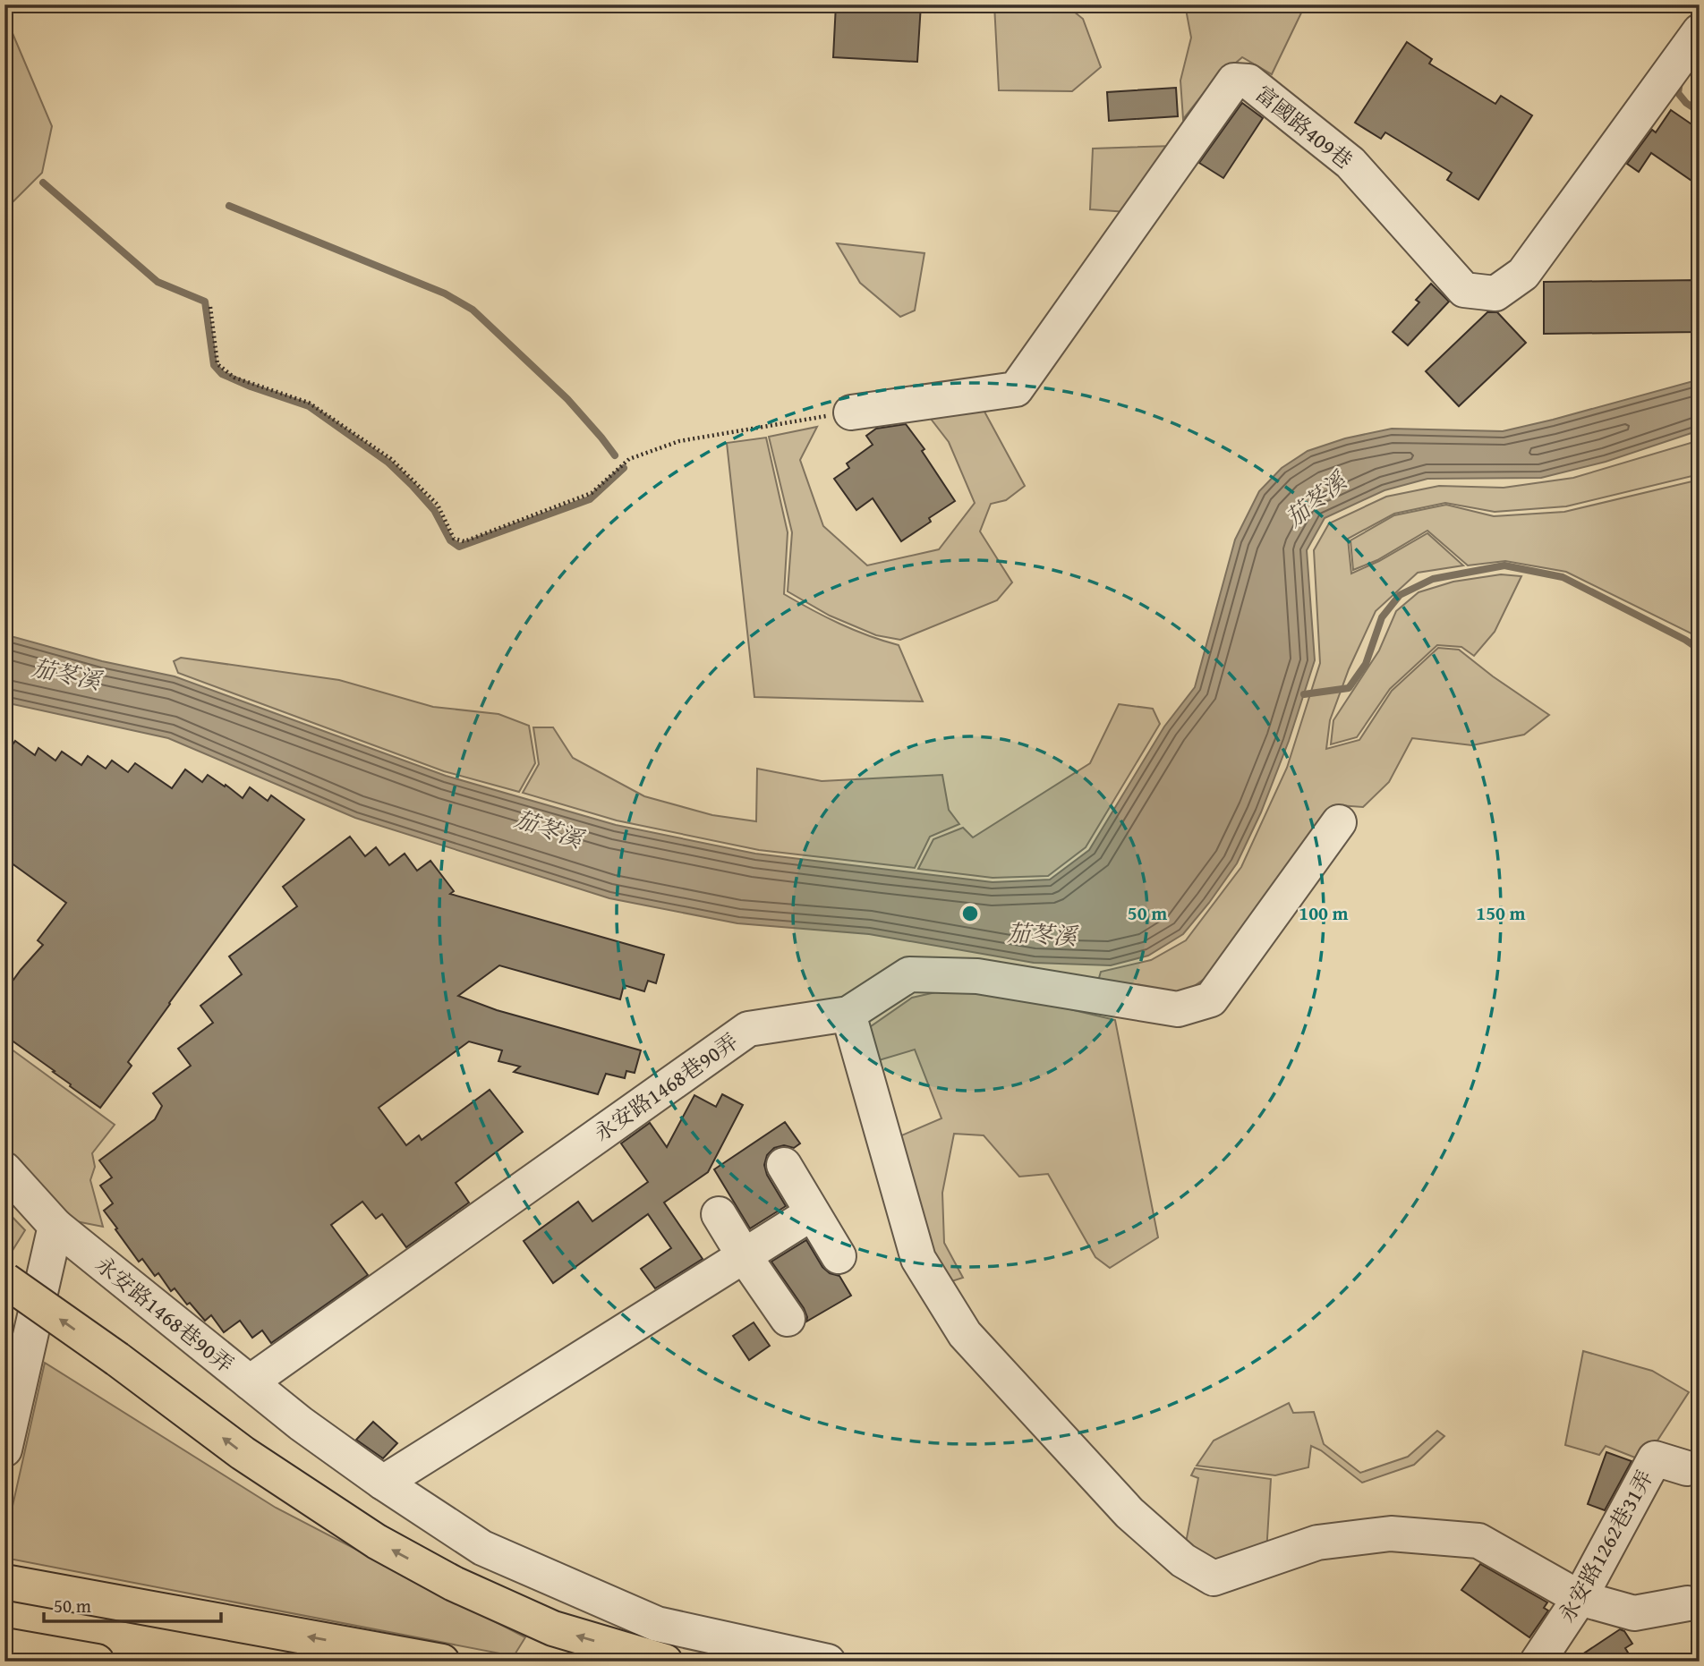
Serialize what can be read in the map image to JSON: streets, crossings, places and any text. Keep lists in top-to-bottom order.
{
  "streets": {
    "street": ["富國路409巷", "永安路1468巷90弄", "永安路1262巷31弄"]
  },
  "water": ["茄苳溪"],
  "scale_bar": "50 m",
  "rings": ["50 m", "100 m", "150 m"]
}
